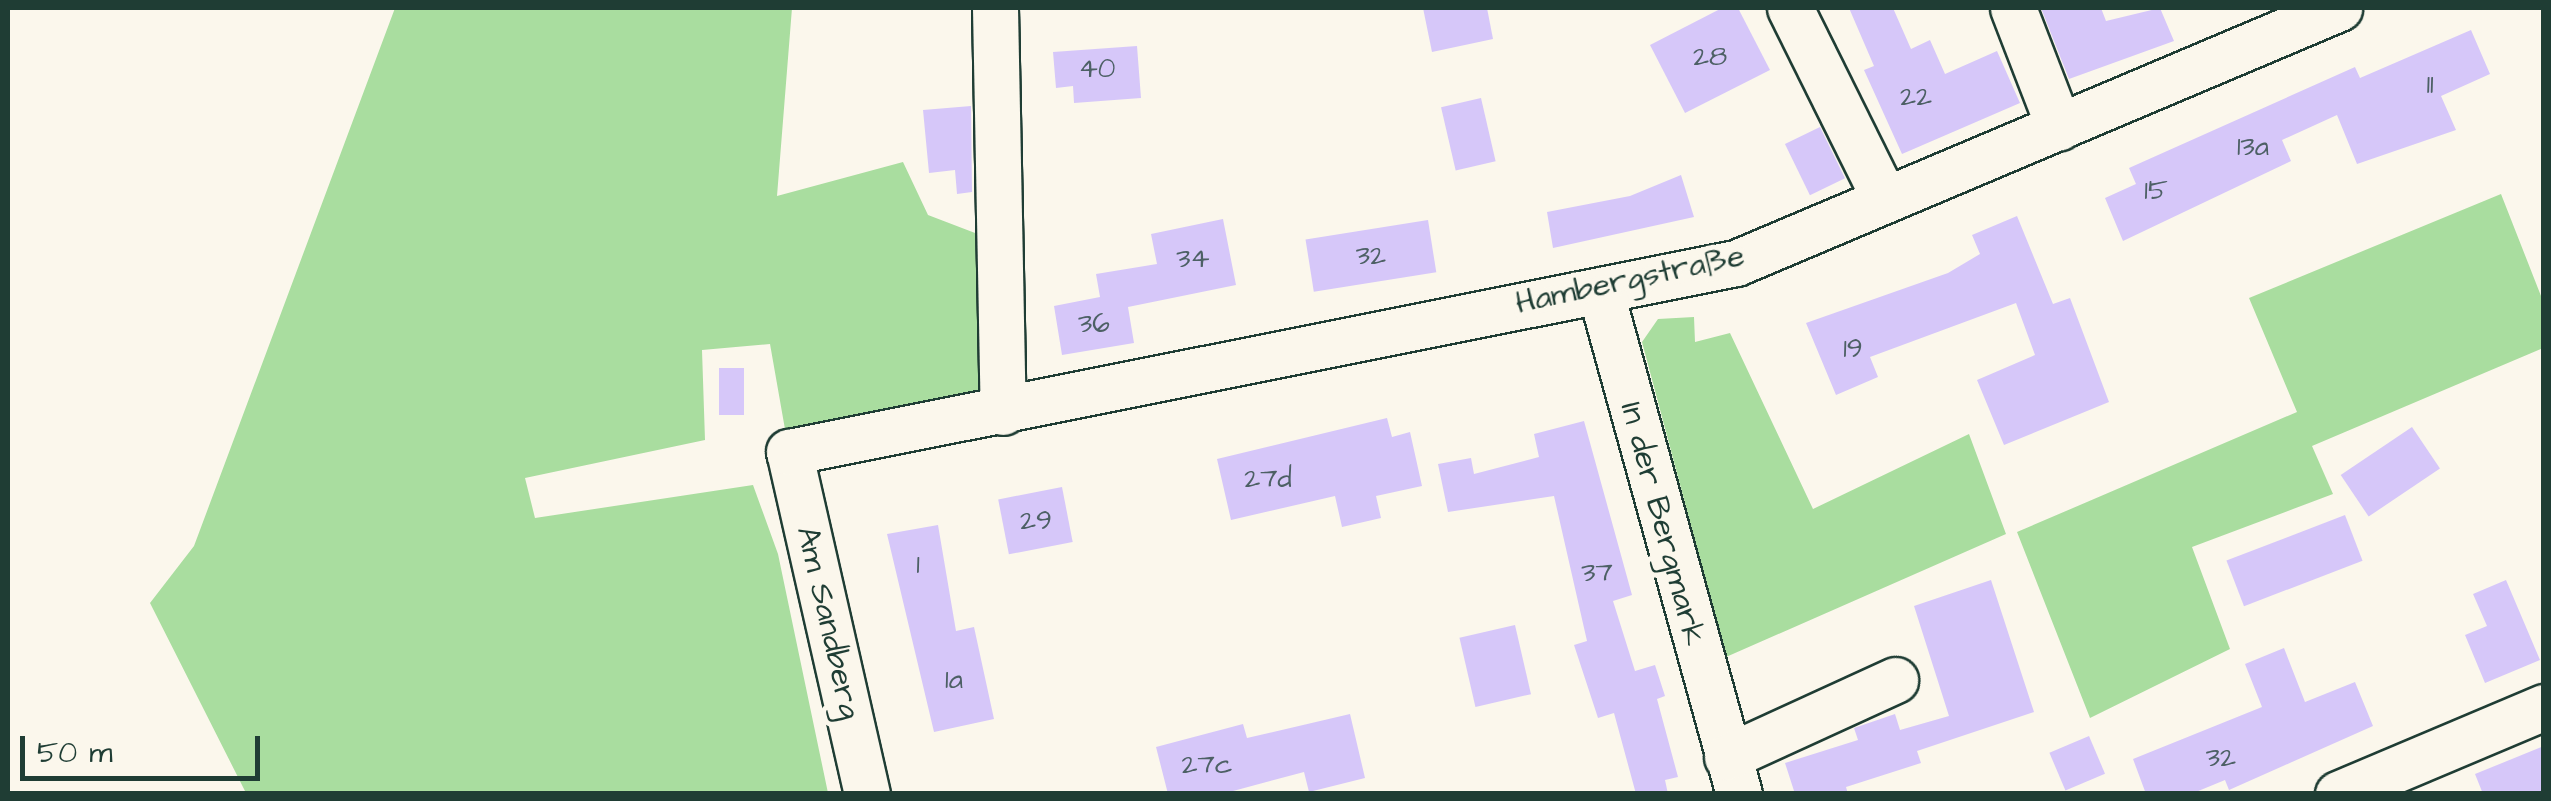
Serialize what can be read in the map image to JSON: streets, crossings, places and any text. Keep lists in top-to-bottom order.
{
  "streets": {
    "street": ["Hambergstraße", "In der Bergmark", "Am Sandberg"]
  },
  "crossings": [
    ["Hambergstraße", "In der Bergmark"],
    ["Hambergstraße", "Am Sandberg"]
  ],
  "house_numbers": [
    "28",
    "40",
    "11",
    "22",
    "13a",
    "15",
    "32",
    "34",
    "36",
    "19",
    "27d",
    "29",
    "1",
    "37",
    "1a",
    "32",
    "27c"
  ],
  "scale_bar": "50 m"
}
